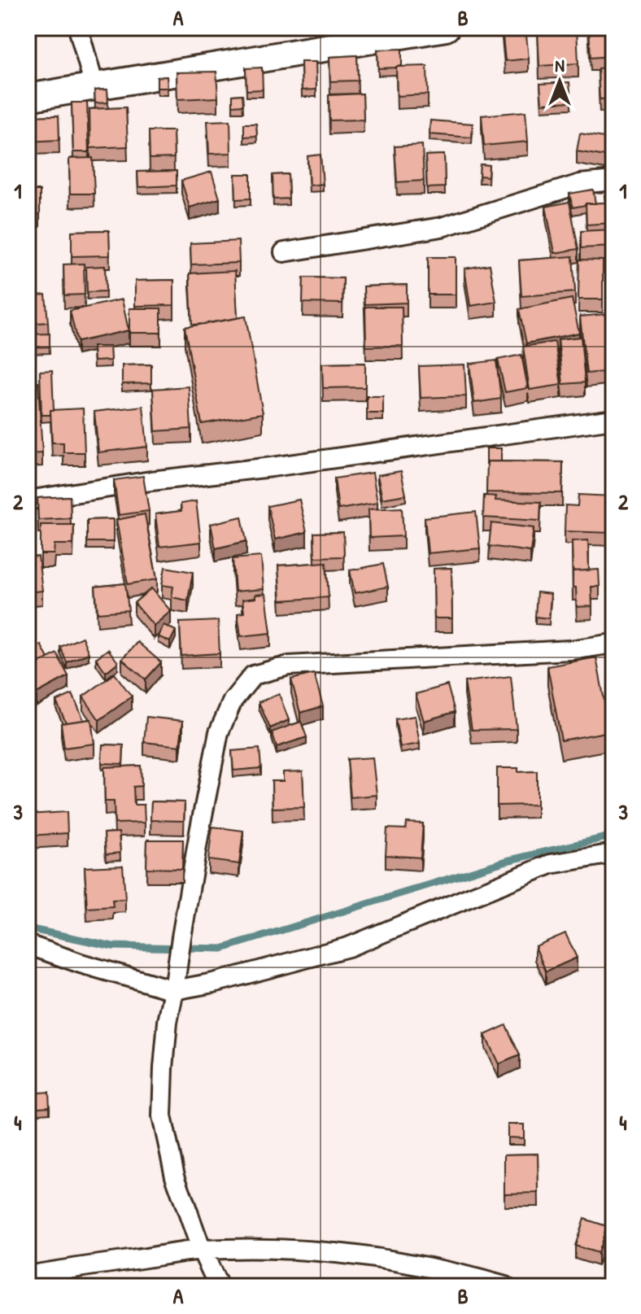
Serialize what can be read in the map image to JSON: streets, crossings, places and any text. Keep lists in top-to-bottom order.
{
  "north": "top",
  "grid": {
    "columns": ["A", "B"],
    "rows": [
      "1",
      "2",
      "3",
      "4"
    ]
  }
}
